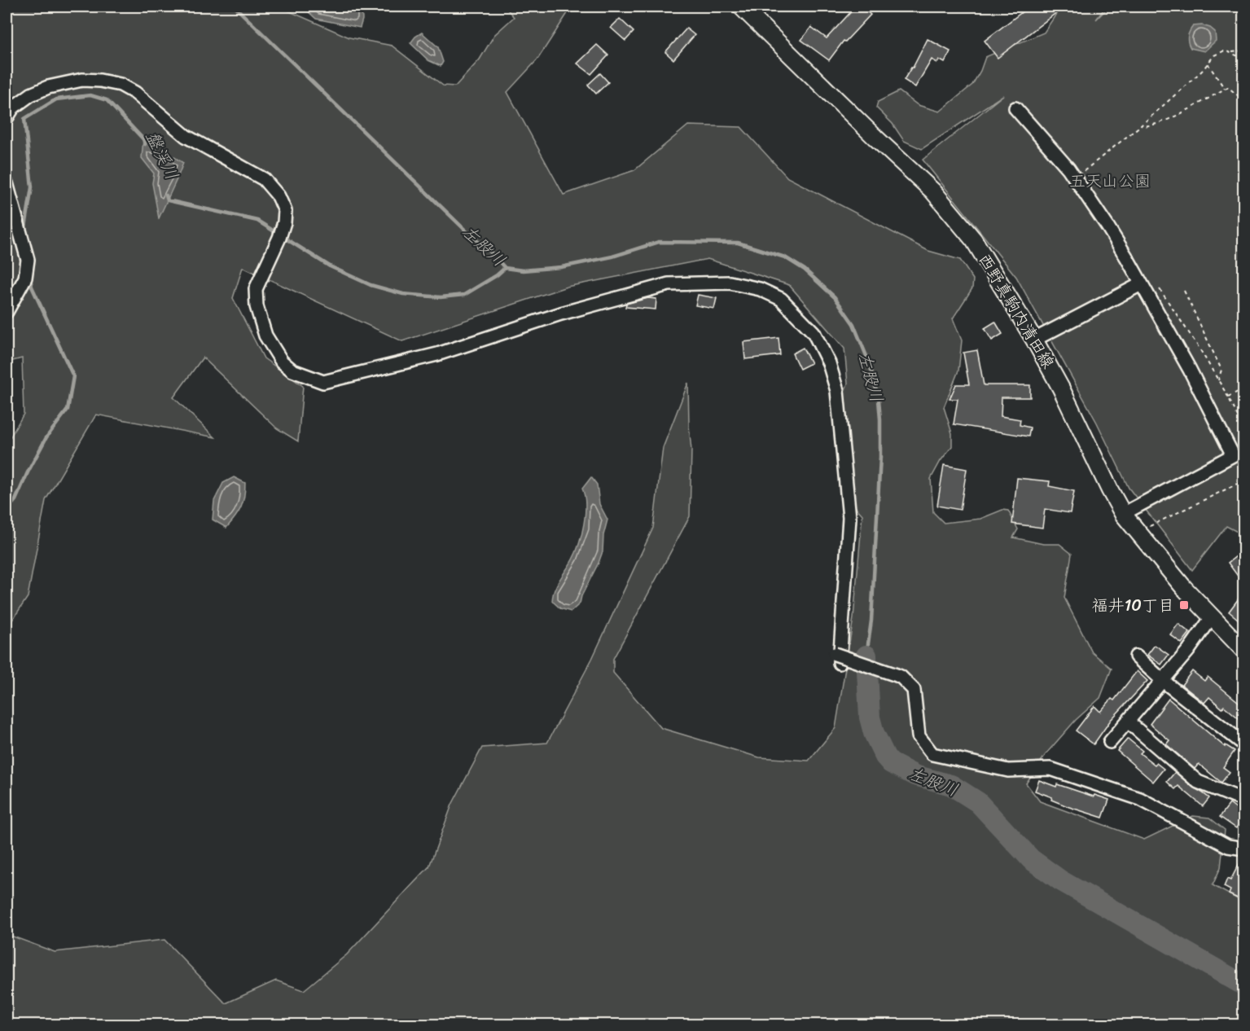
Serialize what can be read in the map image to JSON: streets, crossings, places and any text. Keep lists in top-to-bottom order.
{
  "streets": {
    "main road": ["西野真駒内清田線"]
  },
  "water": ["盤渓川", "左股川"],
  "parks": ["五天山公園"],
  "places": {
    "transit": ["福井10丁目"]
  }
}
